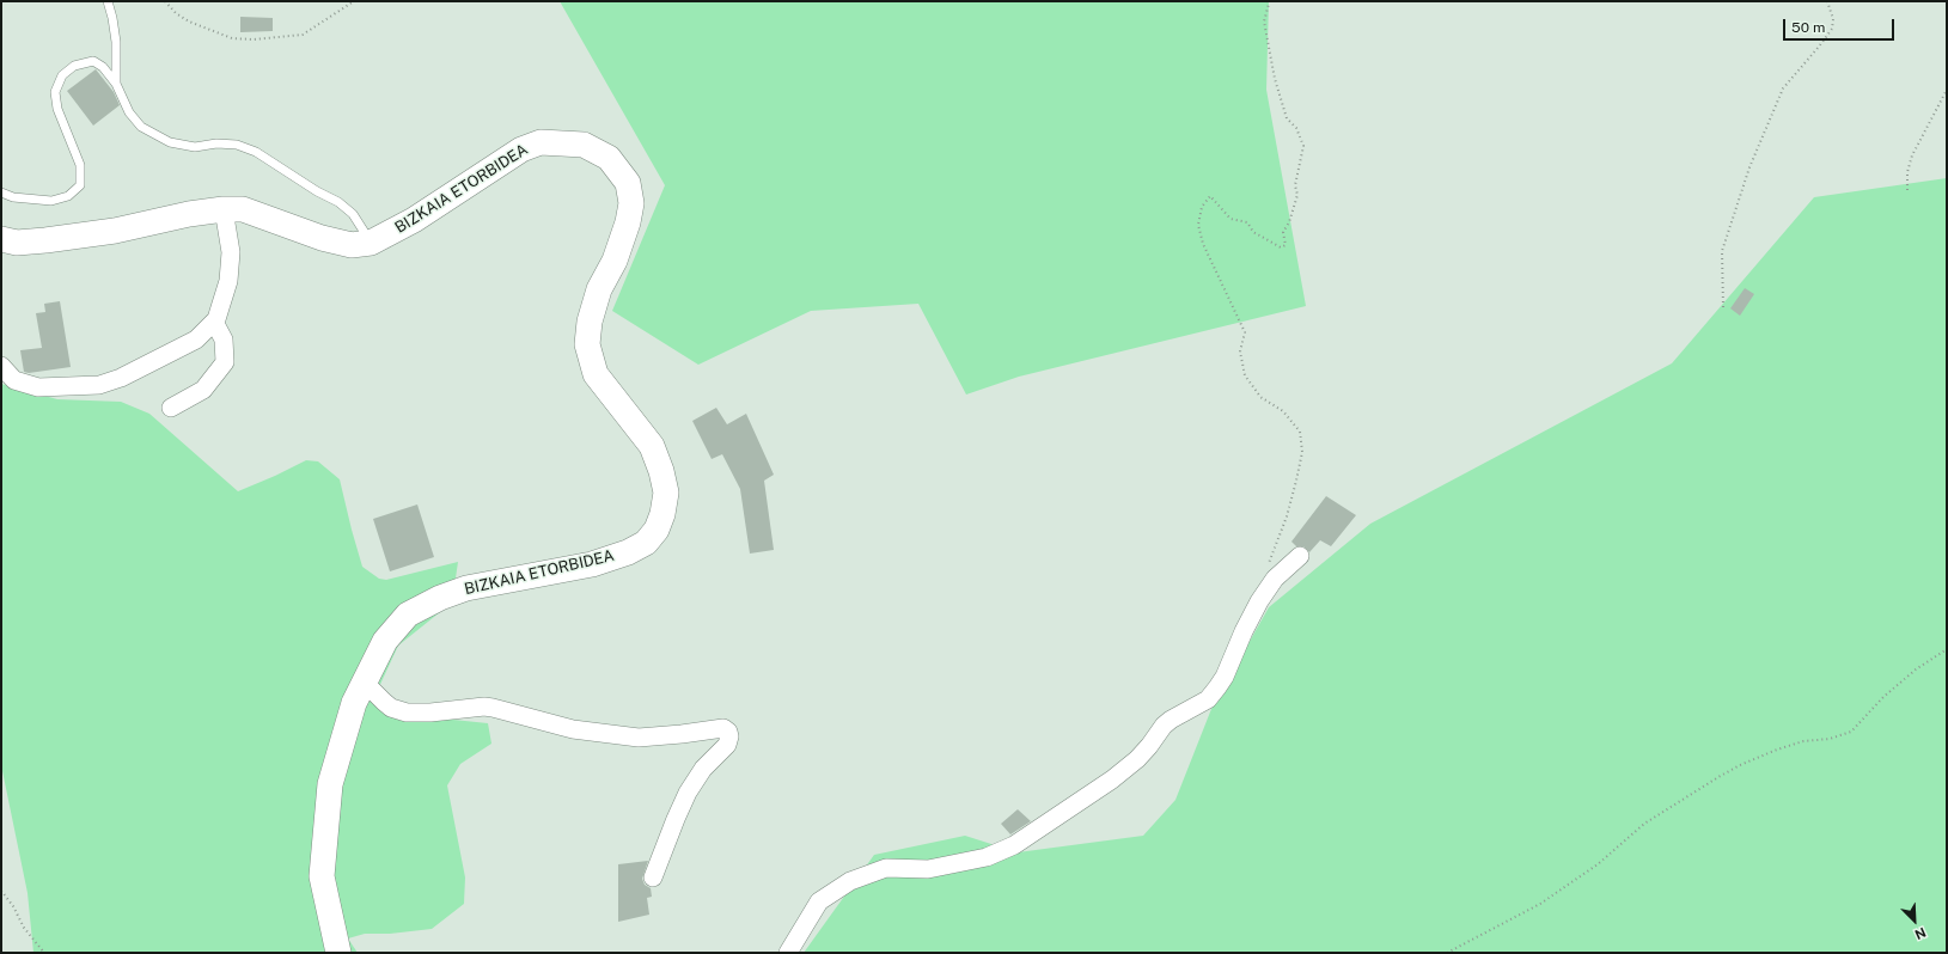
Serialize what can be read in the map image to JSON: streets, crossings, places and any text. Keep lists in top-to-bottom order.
{
  "streets": {
    "street": ["BIZKAIA ETORBIDEA"]
  },
  "scale_bar": "50 m",
  "north": "bottom right"
}
